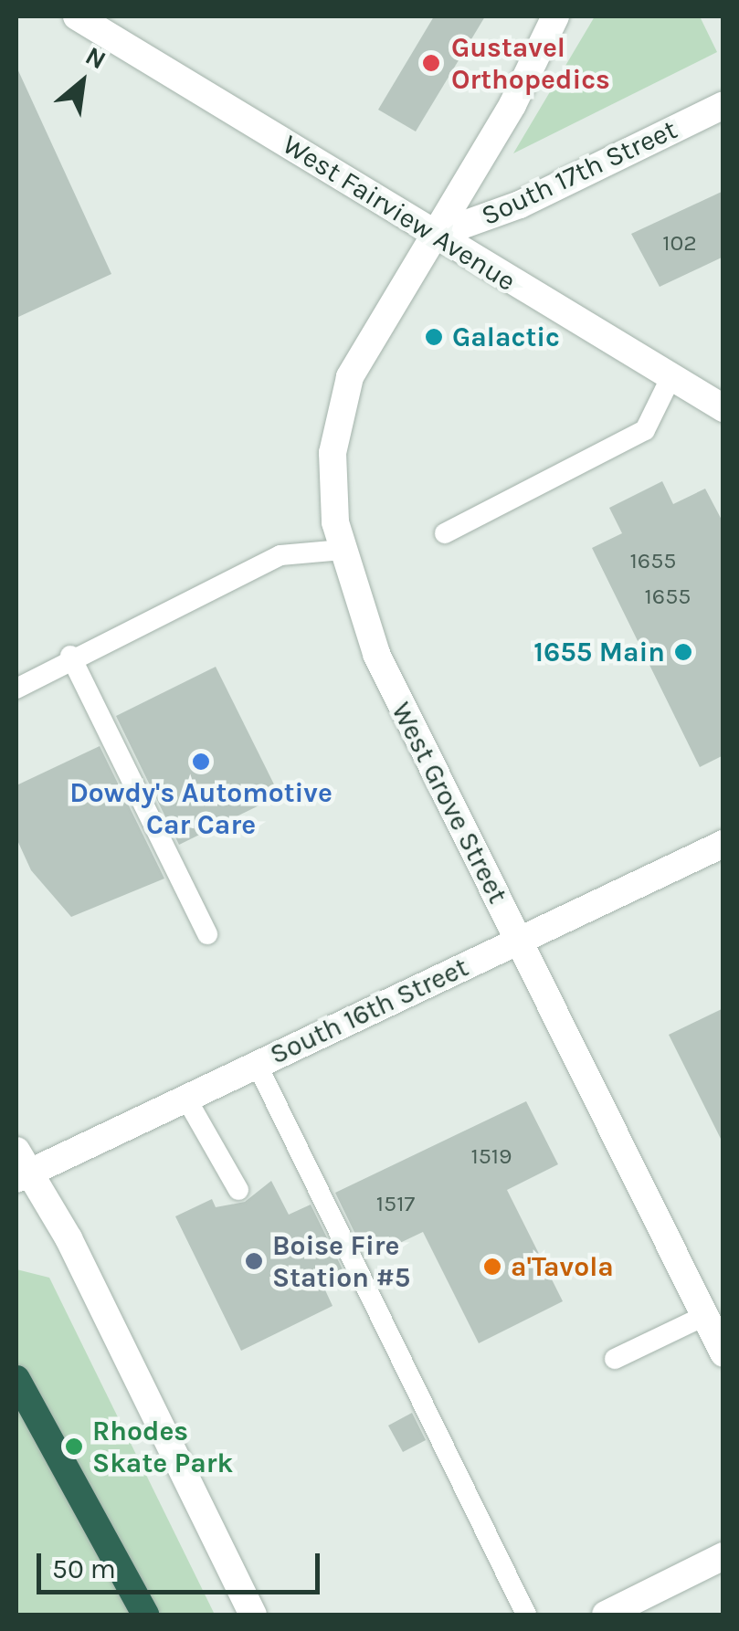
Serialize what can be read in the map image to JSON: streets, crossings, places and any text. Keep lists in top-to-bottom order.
{
  "streets": {
    "street": [
      "South 17th Street",
      "West Fairview Avenue",
      "West Grove Street",
      "South 16th Street"
    ]
  },
  "crossings": [
    ["South 17th Street", "West Fairview Avenue"],
    ["South 17th Street", "West Grove Street"],
    ["West Fairview Avenue", "West Grove Street"],
    ["West Grove Street", "South 16th Street"]
  ],
  "places": [
    "Gustavel Orthopedics",
    "Galactic",
    "1655 Main",
    "Dowdy's Automotive Car Care",
    "Boise Fire Station #5",
    "a'Tavola",
    "Rhodes Skate Park"
  ],
  "house_numbers": [
    "102",
    "1655",
    "1655",
    "1519",
    "1517"
  ],
  "scale_bar": "50 m",
  "north": "top right"
}
